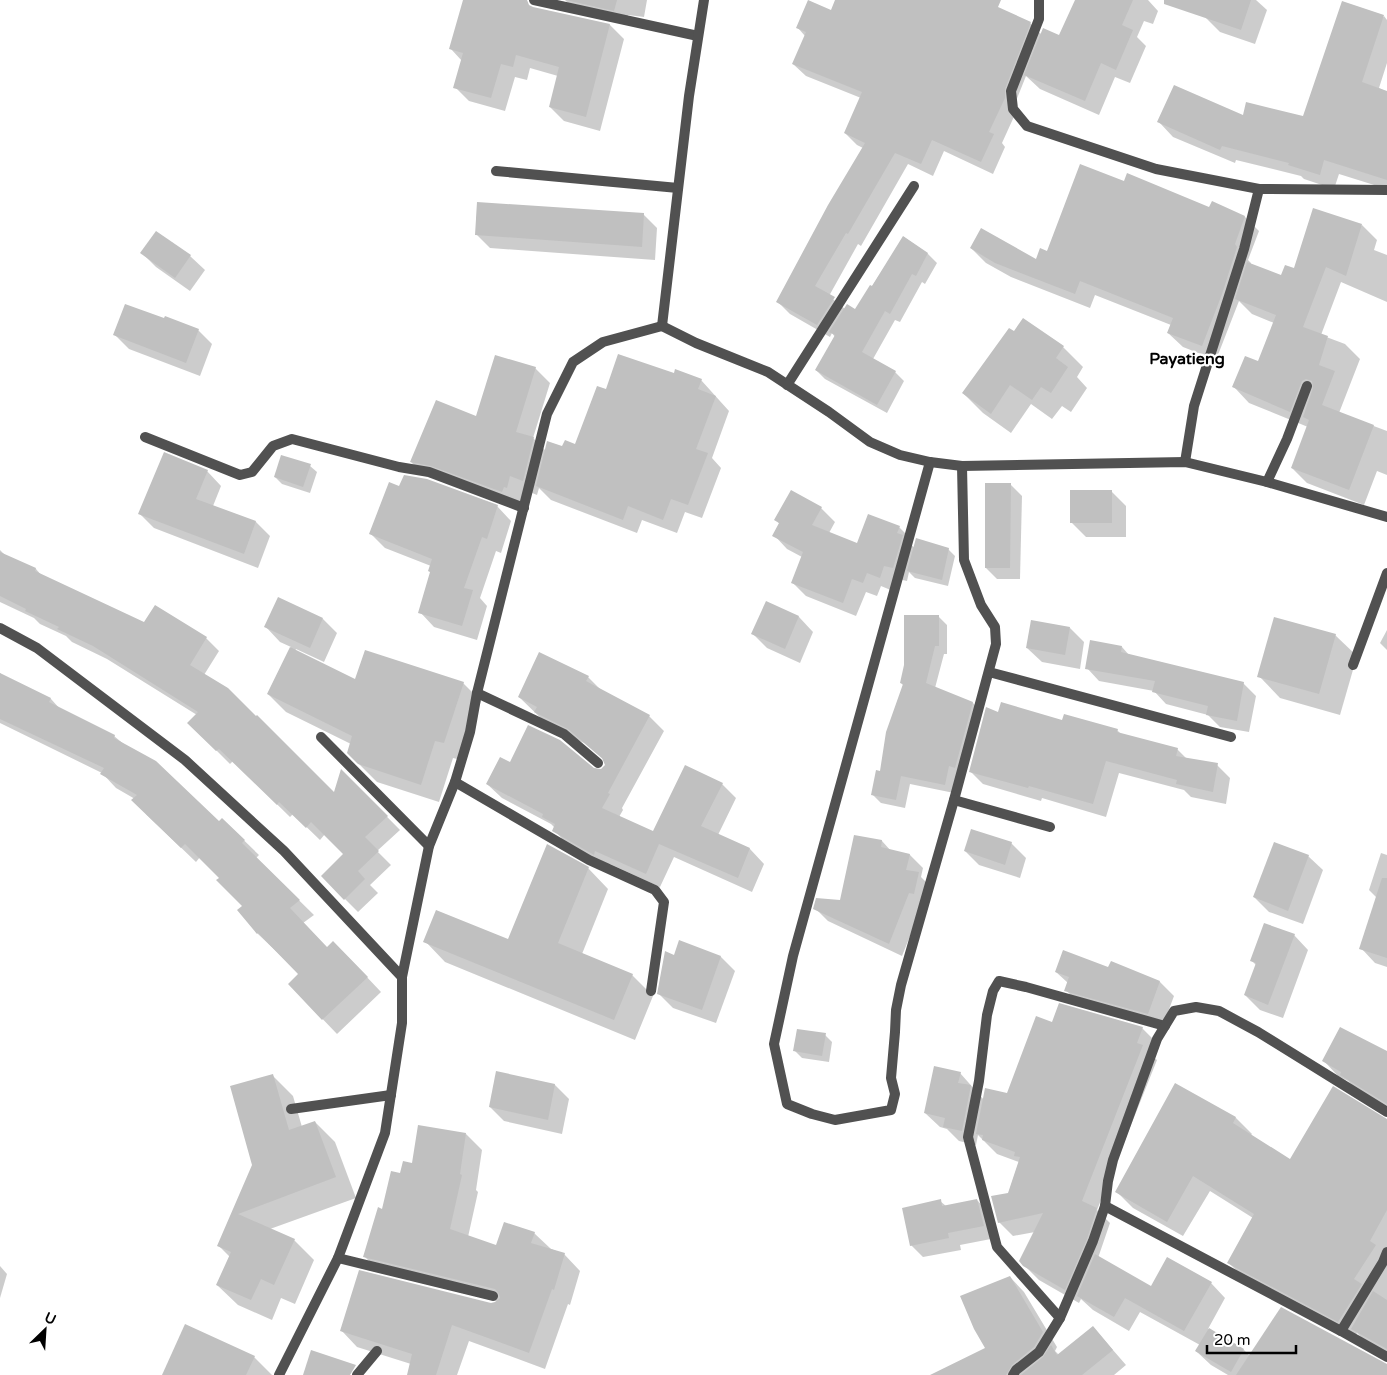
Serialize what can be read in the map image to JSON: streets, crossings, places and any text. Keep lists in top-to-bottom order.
{
  "districts": ["Payatieng"],
  "scale_bar": "20 m",
  "north": "top right"
}
